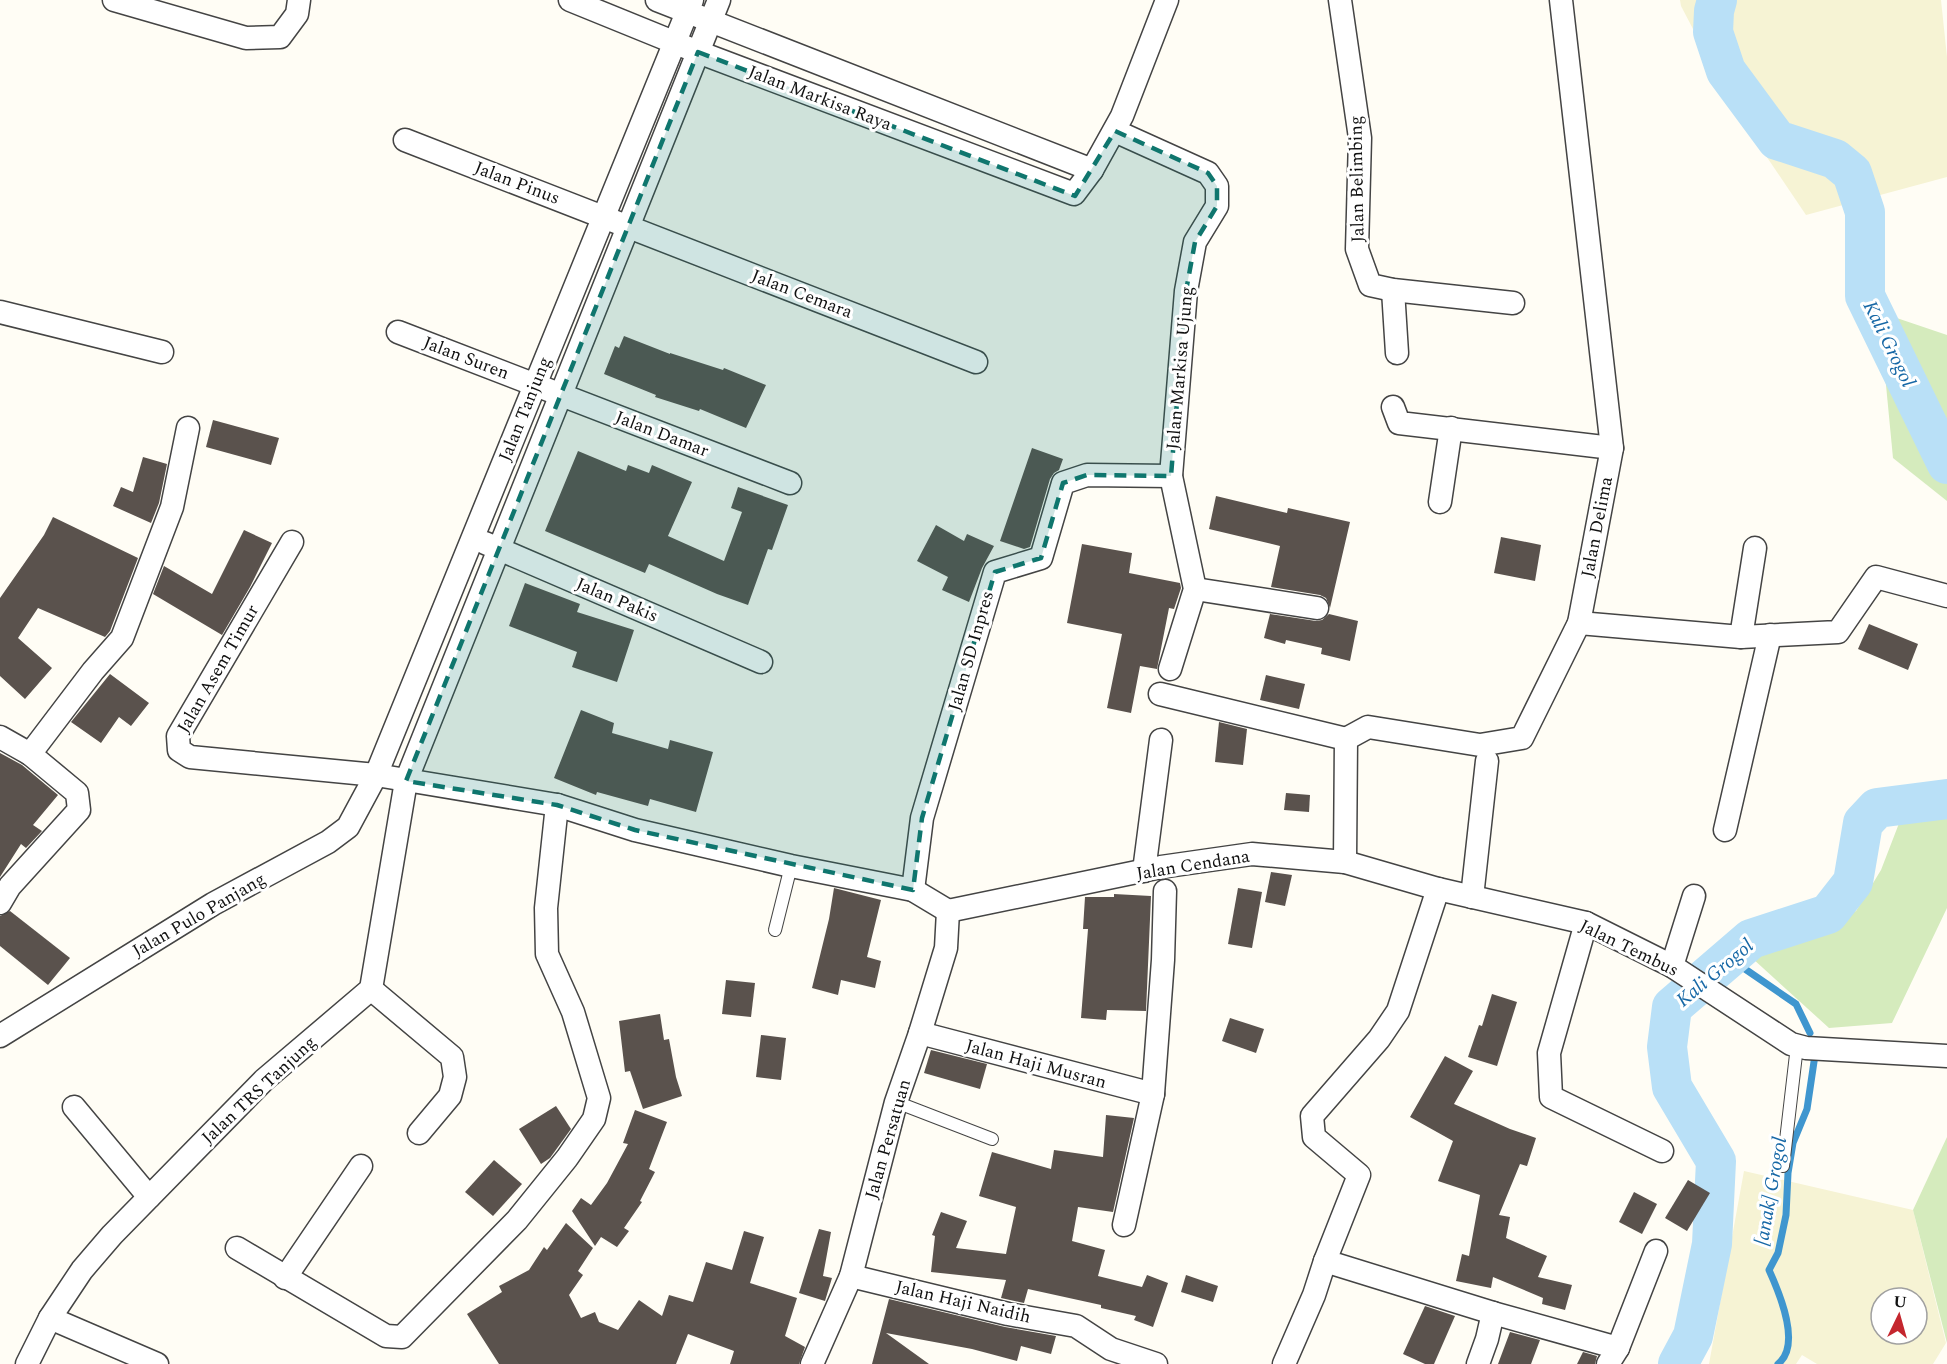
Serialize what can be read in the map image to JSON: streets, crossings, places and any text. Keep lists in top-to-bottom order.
{
  "streets": {
    "street": [
      "Jalan Markisa Raya",
      "Jalan Belimbing",
      "Jalan Pinus",
      "Jalan Cemara",
      "Jalan Suren",
      "Jalan Markisa Ujung",
      "Jalan Tanjung",
      "Jalan Damar",
      "Jalan Delima",
      "Jalan Pakis",
      "Jalan SD Inpres",
      "Jalan Asem Timur",
      "Jalan Cendana",
      "Jalan Pulo Panjang",
      "Jalan Tembus",
      "Jalan Haji Musran",
      "Jalan TRS Tanjung",
      "Jalan Persatuan",
      "Jalan Haji Naidih"
    ]
  },
  "crossings": [
    ["Jalan Markisa Raya", "Jalan Tanjung"],
    ["Jalan Pinus", "Jalan Cemara"],
    ["Jalan Pinus", "Jalan Tanjung"],
    ["Jalan Cemara", "Jalan Tanjung"],
    ["Jalan Suren", "Jalan Tanjung"],
    ["Jalan Suren", "Jalan Damar"],
    ["Jalan Markisa Ujung", "Jalan SD Inpres"],
    ["Jalan Tanjung", "Jalan Damar"],
    ["Jalan Tanjung", "Jalan Pakis"],
    ["Jalan Tanjung", "Jalan Asem Timur"],
    ["Jalan Tanjung", "Jalan Pulo Panjang"],
    ["Jalan Asem Timur", "Jalan Pulo Panjang"],
    ["Jalan Cendana", "Jalan Tembus"],
    ["Jalan Cendana", "Jalan Persatuan"],
    ["Jalan Haji Musran", "Jalan Persatuan"],
    ["Jalan Persatuan", "Jalan Haji Naidih"]
  ],
  "water": ["Kali Grogol", "[anak] Grogol"],
  "north": "top"
}
